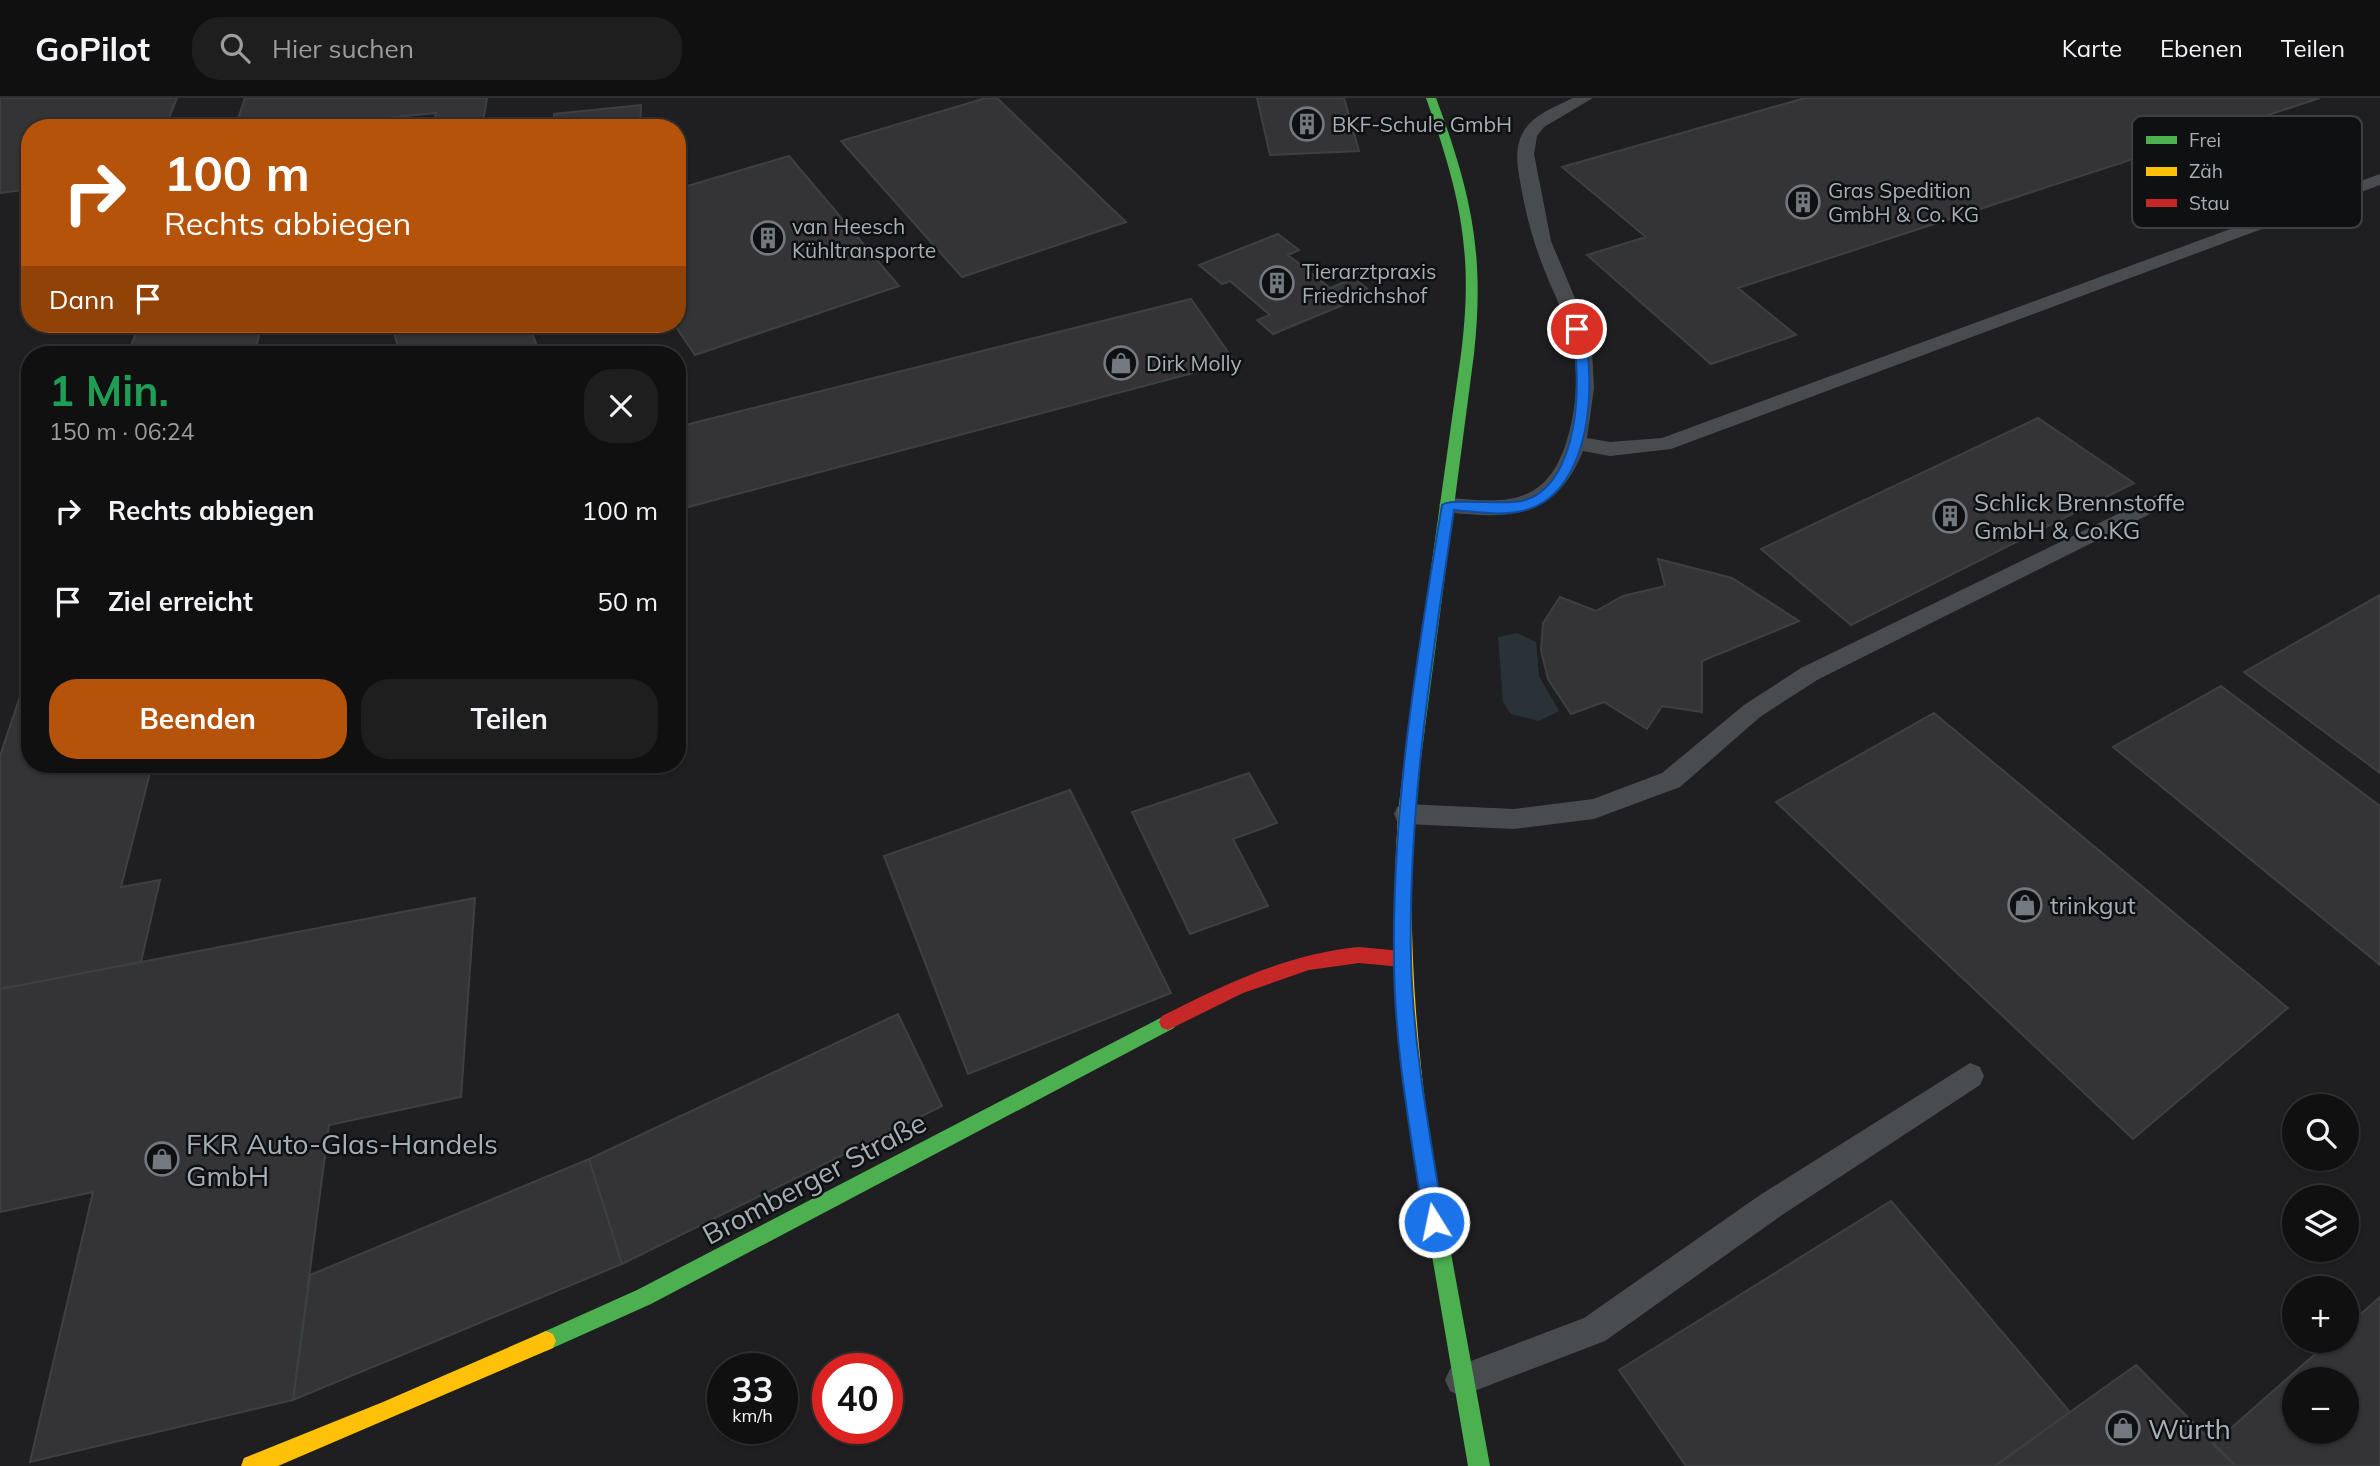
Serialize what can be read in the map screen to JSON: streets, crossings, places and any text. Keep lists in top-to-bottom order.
{
  "streets": {
    "street": ["Bromberger Straße"]
  },
  "places": {
    "building": [
      "BKF-Schule GmbH",
      "Gras Spedition GmbH & Co. KG",
      "van Heesch Kühltransporte",
      "Tierarztpraxis Friedrichshof",
      "Schlick Brennstoffe GmbH & Co.KG"
    ],
    "shop": [
      "Dirk Molly",
      "trinkgut",
      "FKR Auto-Glas-Handels GmbH",
      "Würth"
    ]
  },
  "legend": ["Frei", "Zäh", "Stau"],
  "page": {
    "header": "GoPilot",
    "search": "Hier suchen",
    "nav": ["Karte", "Ebenen", "Teilen"],
    "turn": ["100 m", "Rechts abbiegen"],
    "then": "Dann",
    "heading": ["1 Min.", "150 m · 06:24"],
    "list": [
      {
        "name": "Rechts abbiegen",
        "value": "100 m"
      },
      {
        "name": "Ziel erreicht",
        "value": "50 m"
      }
    ],
    "buttons": ["Beenden", "Teilen"],
    "map_buttons": ["+", "−"],
    "speed": "33 km/h",
    "limit": "40"
  }
}
